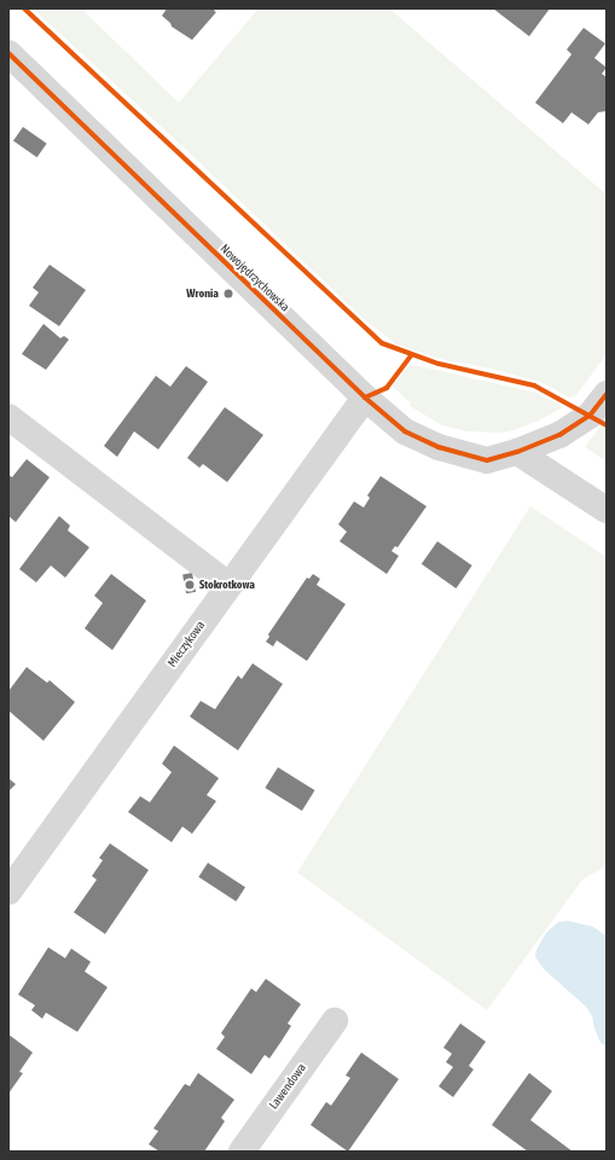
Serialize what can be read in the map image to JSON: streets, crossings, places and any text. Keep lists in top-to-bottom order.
{
  "streets": {
    "street": ["Nowojędrzychowska", "Mieczykowa", "Lawendowa"]
  },
  "crossings": [
    ["Nowojędrzychowska", "Mieczykowa"]
  ],
  "places": ["Wronia", "Stokrotkowa"]
}
